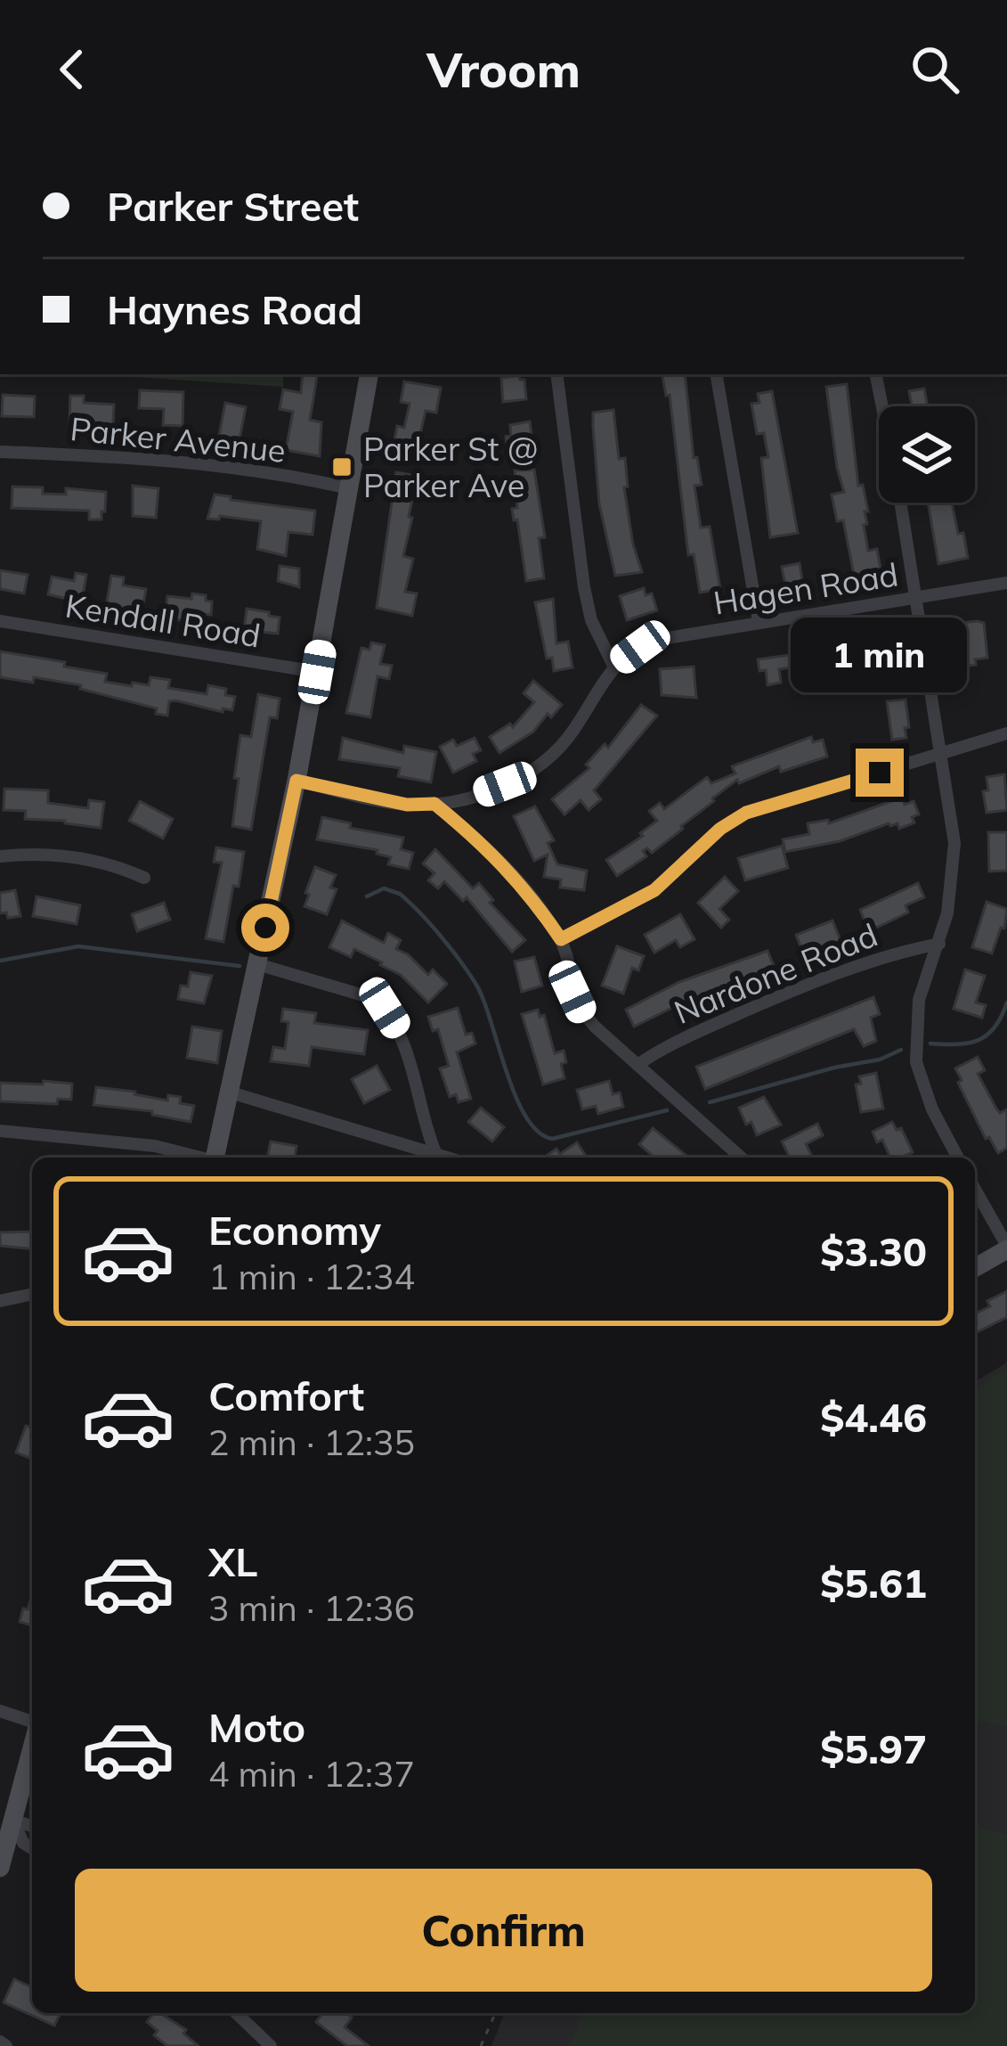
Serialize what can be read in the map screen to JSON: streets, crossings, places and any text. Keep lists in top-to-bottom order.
{
  "streets": {
    "street": [
      "Parker Avenue",
      "Hagen Road",
      "Kendall Road",
      "Nardone Road"
    ]
  },
  "places": {
    "transit": ["Parker St @ Parker Ave"]
  },
  "page": {
    "header": "Vroom",
    "banner": ["Parker Street", "Haynes Road"],
    "bubble": "1 min",
    "list": [
      {
        "name": "Economy",
        "note": "1 min · 12:34",
        "value": "$3.30"
      },
      {
        "name": "Comfort",
        "note": "2 min · 12:35",
        "value": "$4.46"
      },
      {
        "name": "XL",
        "note": "3 min · 12:36",
        "value": "$5.61"
      },
      {
        "name": "Moto",
        "note": "4 min · 12:37",
        "value": "$5.97"
      }
    ],
    "buttons": "Confirm"
  }
}
